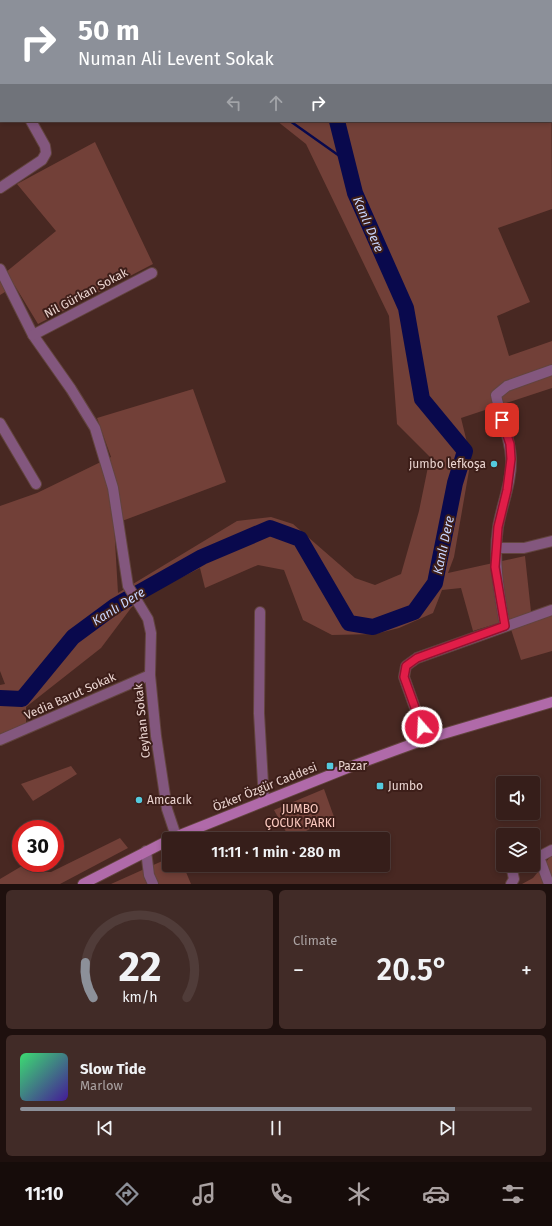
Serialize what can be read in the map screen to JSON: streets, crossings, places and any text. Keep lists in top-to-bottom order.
{
  "streets": {
    "main road": ["Özker Özgür Caddesi"],
    "street": ["Nil Gürkan Sokak", "Vedia Barut Sokak", "Ceyhan Sokak"]
  },
  "crossings": [
    ["Nil Gürkan Sokak", "Ceyhan Sokak"],
    ["Vedia Barut Sokak", "Ceyhan Sokak"]
  ],
  "water": ["Kanlı Dere"],
  "parks": ["JUMBO ÇOCUK PARKI"],
  "places": {
    "other": ["jumbo lefkoşa", "Amcacık"],
    "transit": ["Pazar", "Jumbo"]
  },
  "page": {
    "turn": ["50 m", "Numan Ali Levent Sokak"],
    "limit": "30",
    "trip": "11:11 · 1 min · 280 m",
    "tile": "Climate",
    "heat": ["−", "20.5°", "+"],
    "song": ["Slow Tide", "Marlow"],
    "tabs": "11:10",
    "gauge": ["22", "km/h"]
  }
}
